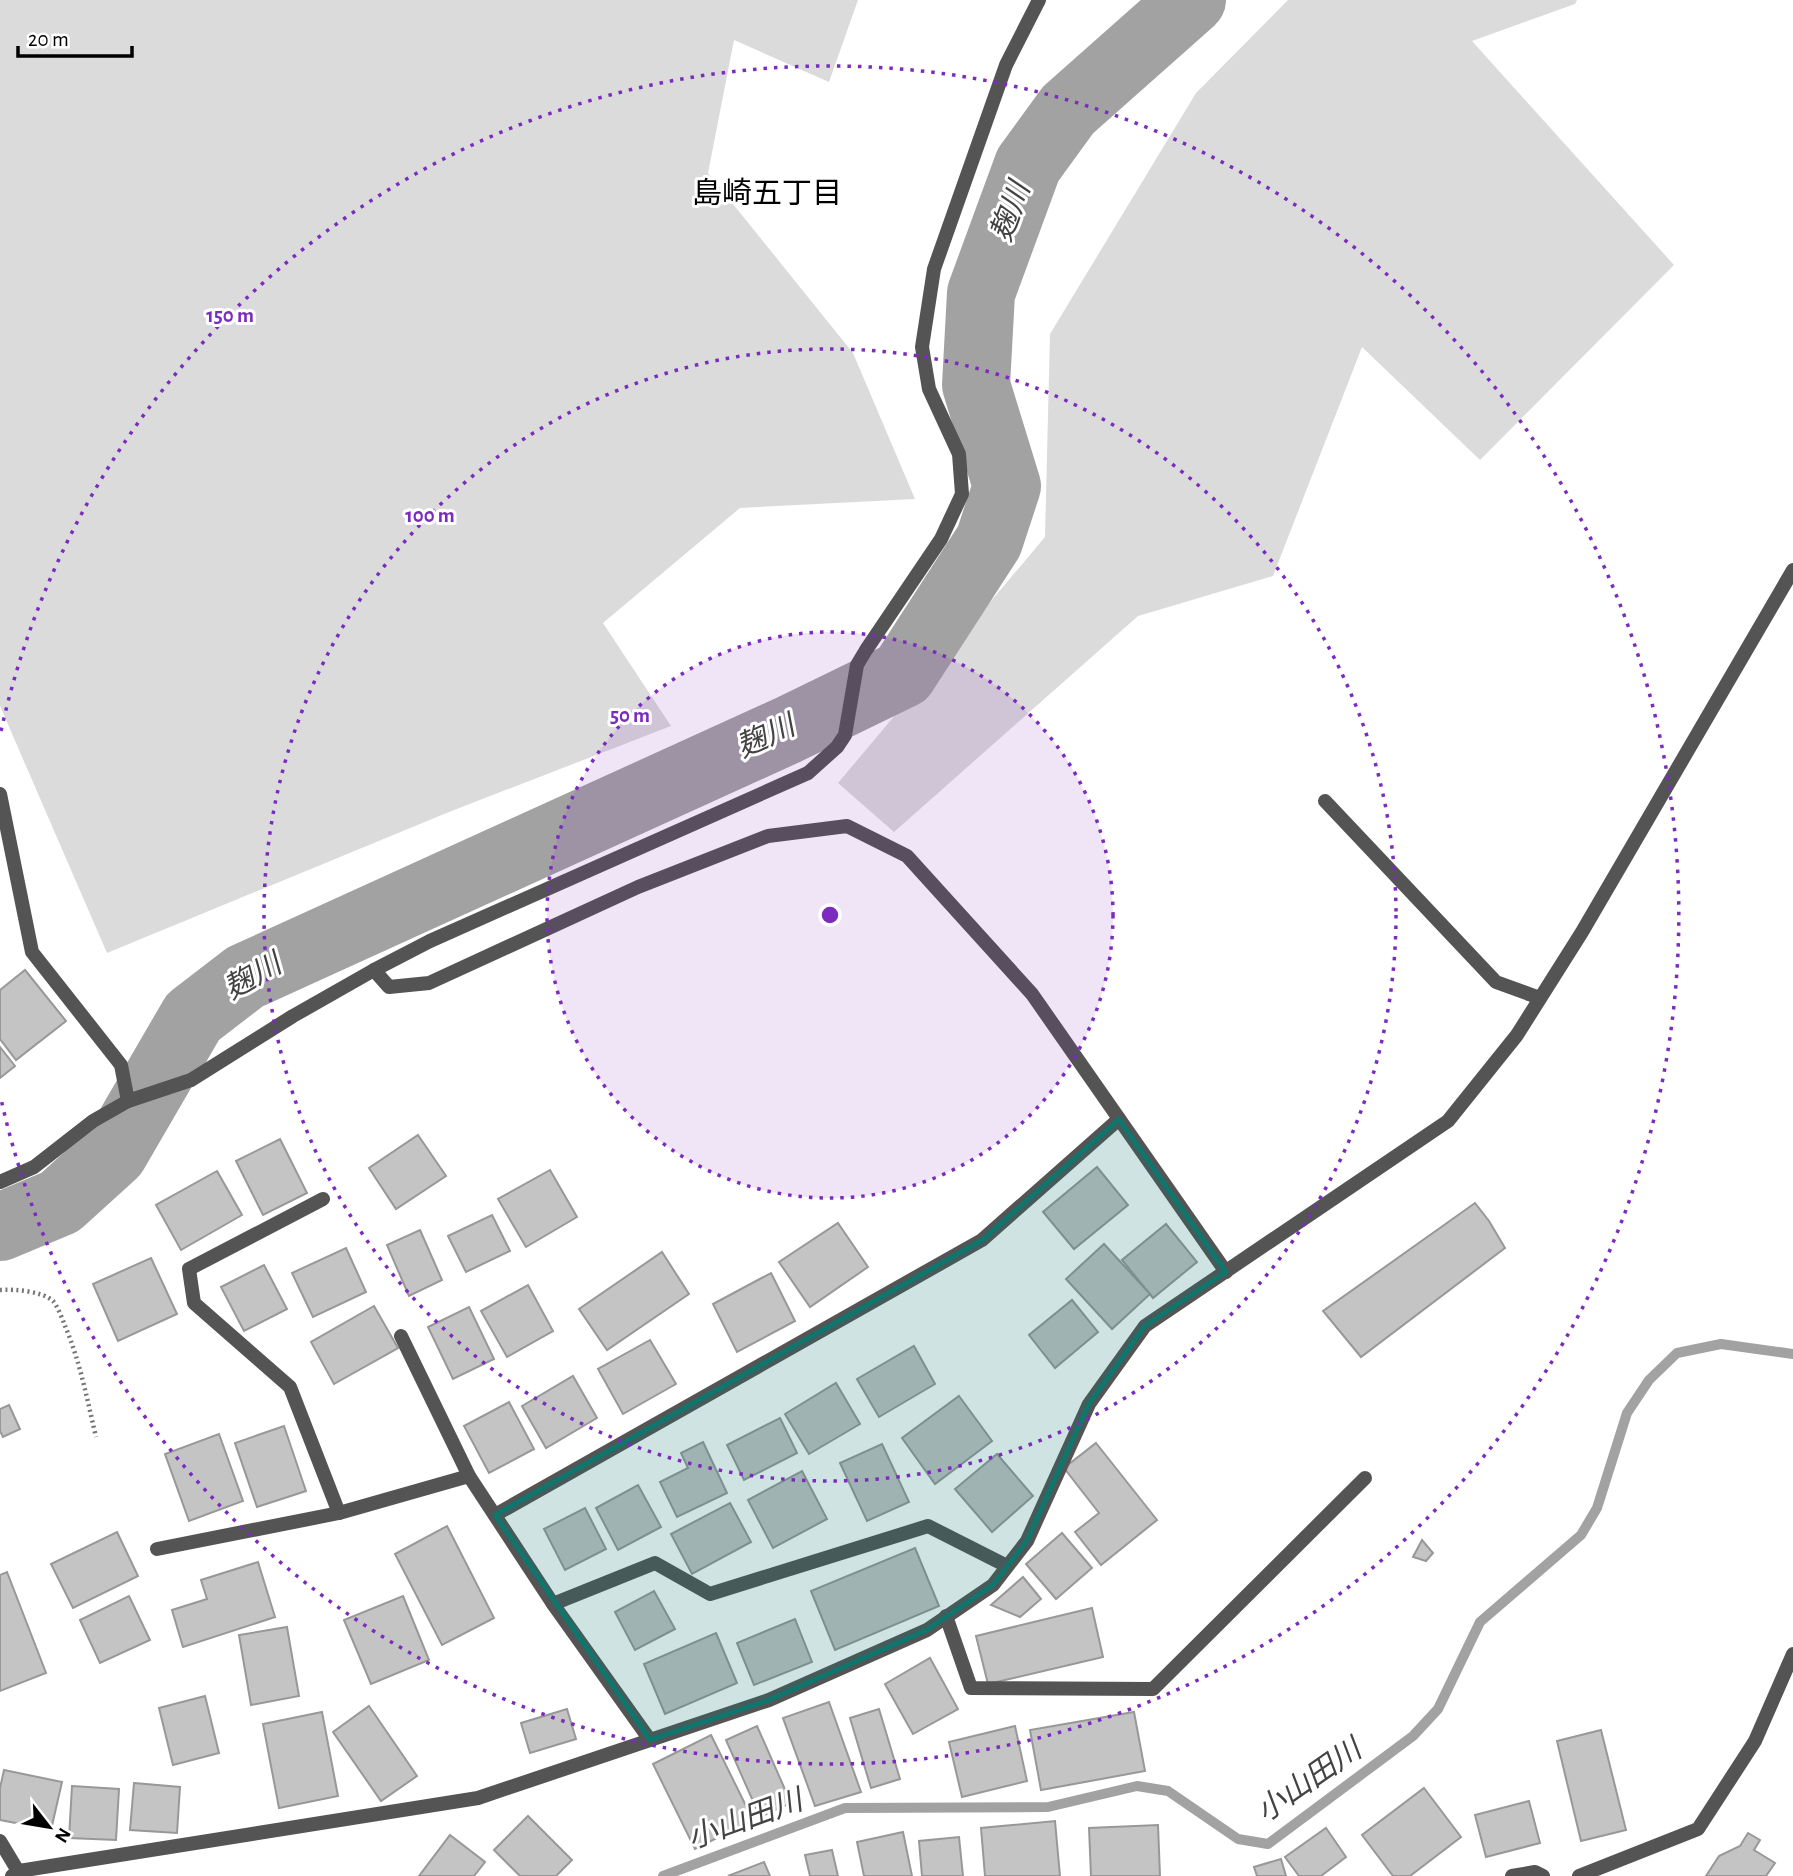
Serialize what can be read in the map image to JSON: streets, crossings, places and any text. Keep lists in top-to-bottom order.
{
  "districts": ["島崎五丁目"],
  "water": ["麹川", "小山田川"],
  "scale_bar": "20 m",
  "north": "bottom right",
  "rings": ["150 m", "100 m", "50 m"]
}
